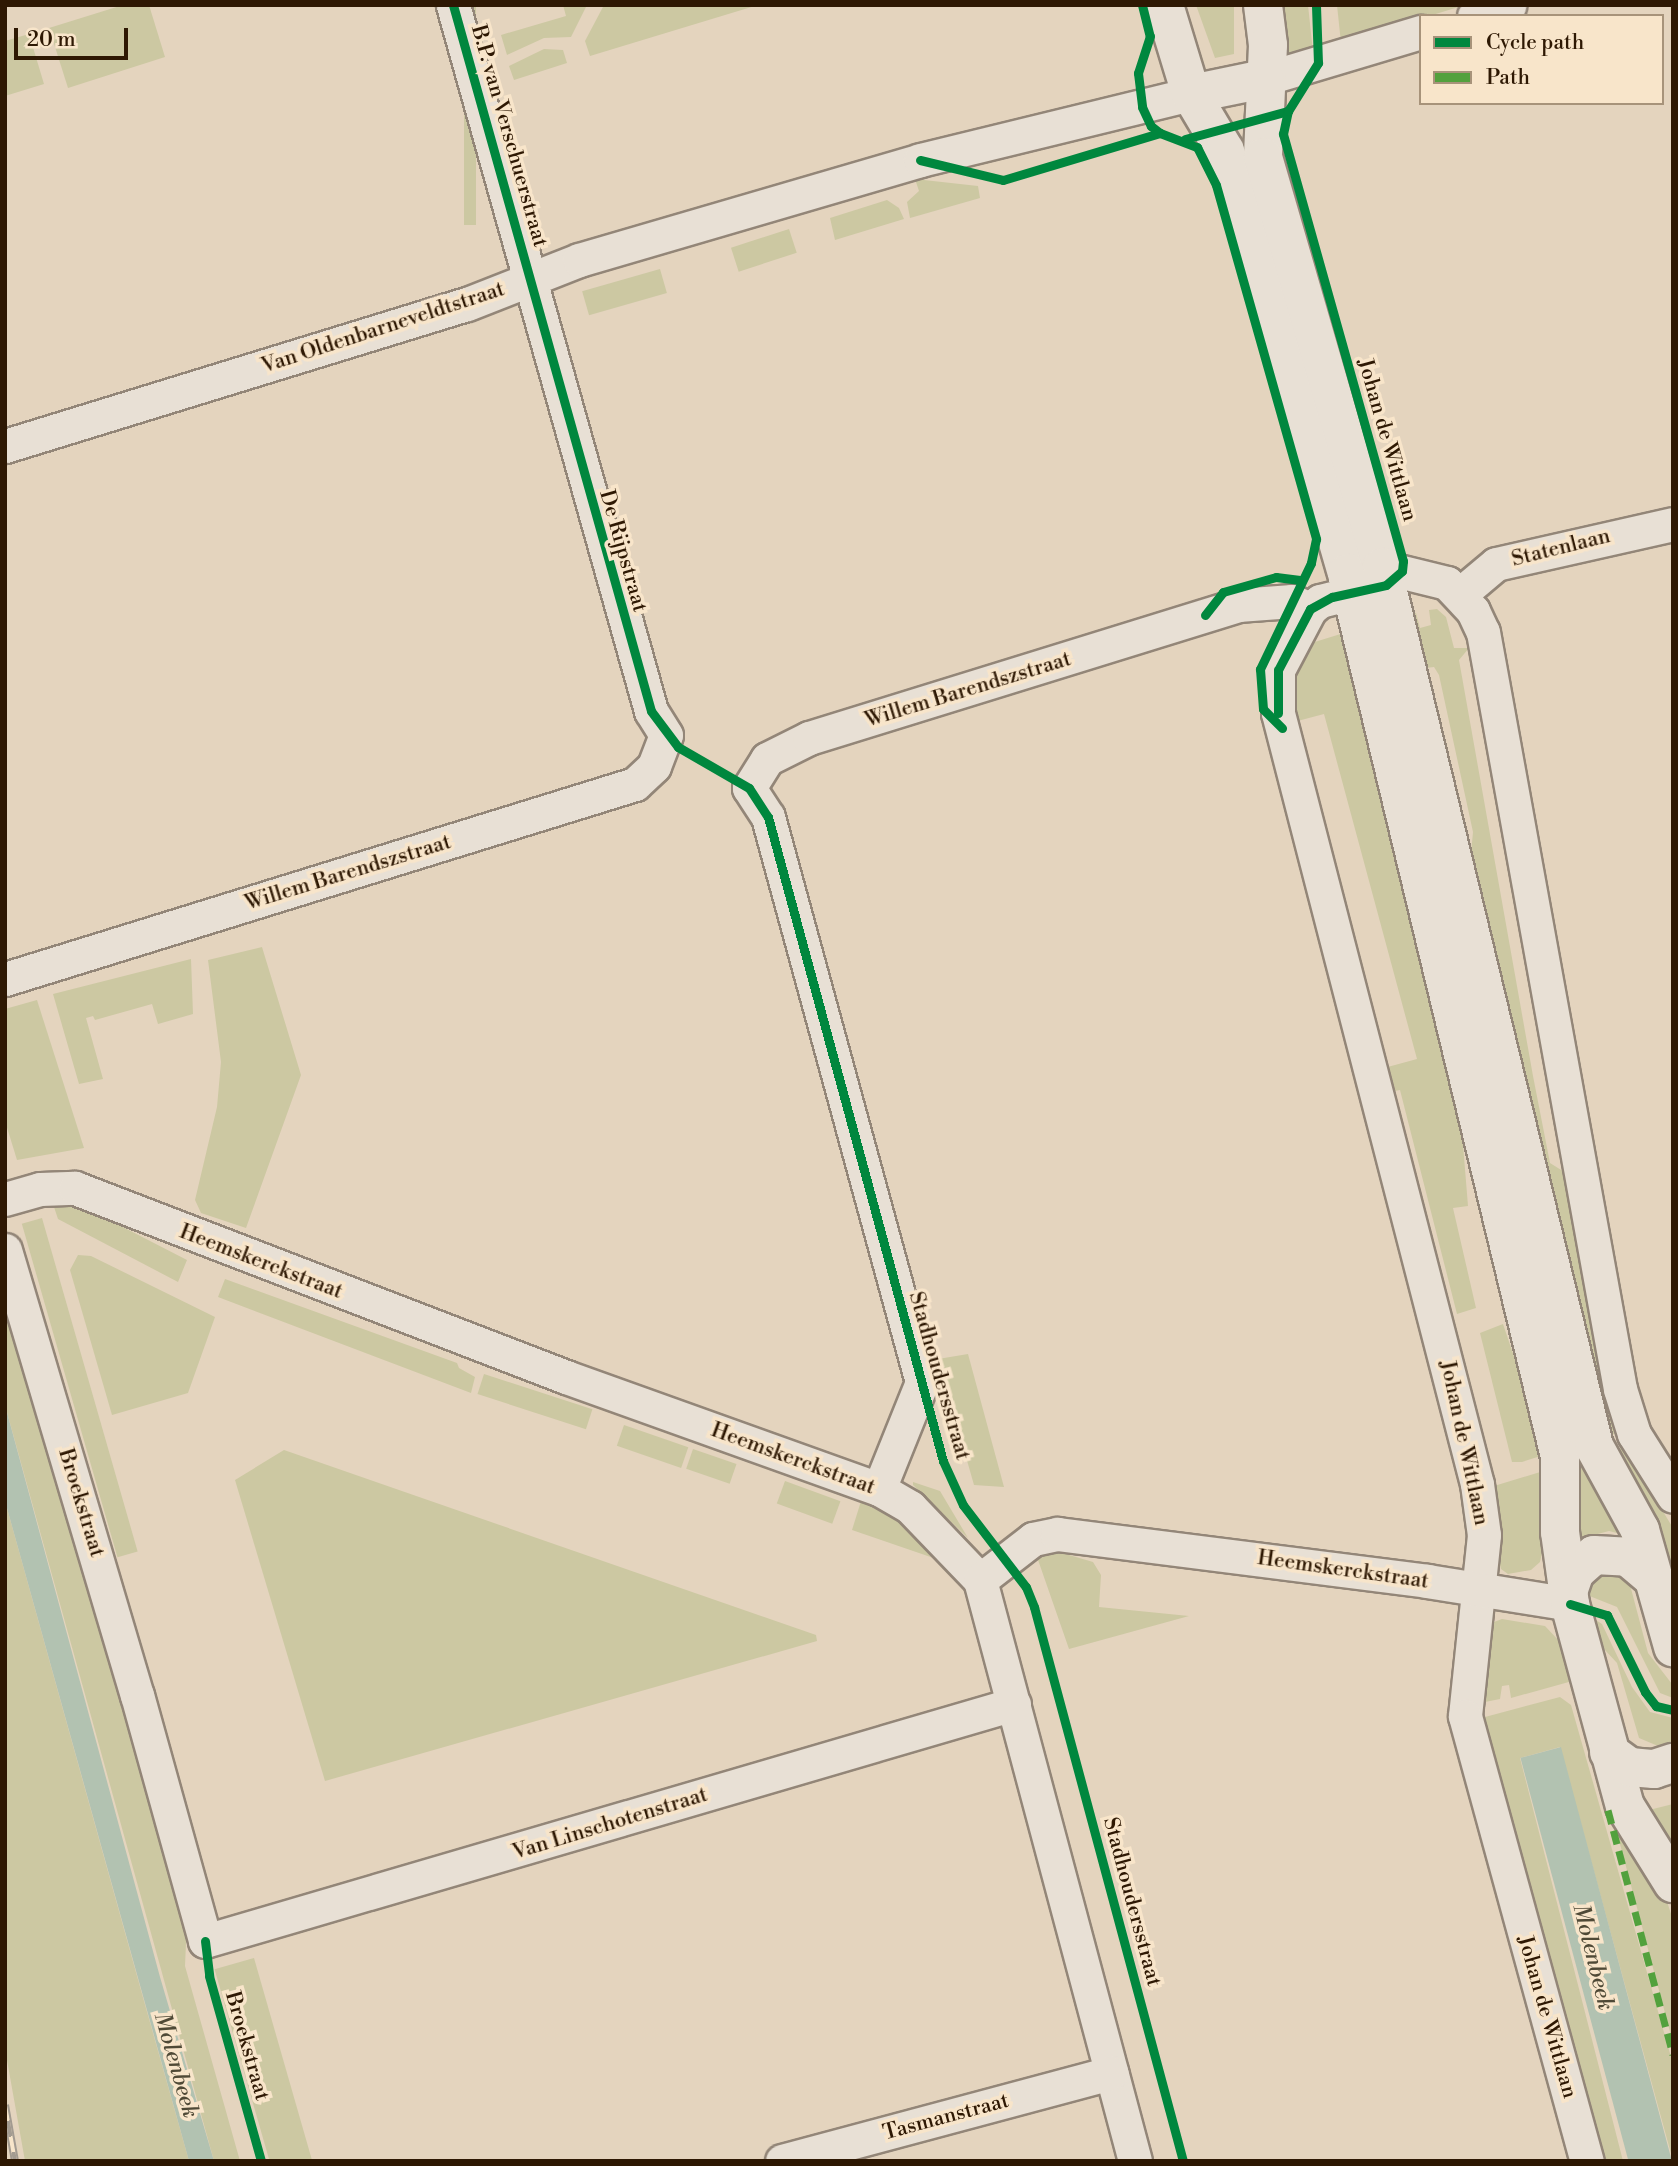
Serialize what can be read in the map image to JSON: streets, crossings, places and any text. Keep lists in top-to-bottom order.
{
  "streets": {
    "main road": ["Johan de Wittlaan"],
    "street": [
      "B.P. van Verschuerstraat",
      "Van Oldenbarneveldtstraat",
      "Statenlaan",
      "De Rijpstraat",
      "Willem Barendszstraat",
      "Heemskerckstraat",
      "Stadhoudersstraat",
      "Broekstraat",
      "Van Linschotenstraat",
      "Tasmanstraat"
    ]
  },
  "crossings": [
    ["B.P. van Verschuerstraat", "Van Oldenbarneveldtstraat"],
    ["B.P. van Verschuerstraat", "De Rijpstraat"],
    ["Van Oldenbarneveldtstraat", "De Rijpstraat"],
    ["Johan de Wittlaan", "Willem Barendszstraat"],
    ["Johan de Wittlaan", "Heemskerckstraat"],
    ["De Rijpstraat", "Willem Barendszstraat"],
    ["Willem Barendszstraat", "Stadhoudersstraat"],
    ["Heemskerckstraat", "Stadhoudersstraat"],
    ["Broekstraat", "Van Linschotenstraat"]
  ],
  "water": ["Molenbeek"],
  "legend": ["Cycle path", "Path"],
  "scale_bar": "20 m"
}
